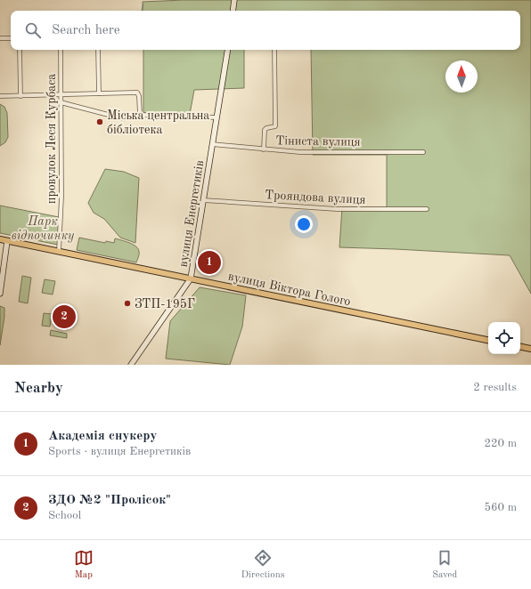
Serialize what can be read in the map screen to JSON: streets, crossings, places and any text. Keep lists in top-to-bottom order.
{
  "streets": {
    "main road": ["вулиця Віктора Голого"],
    "street": [
      "провулок Леся Курбаса",
      "Тіниста вулиця",
      "Трояндова вулиця",
      "вулиця Енергетиків"
    ]
  },
  "crossings": [
    ["провулок Леся Курбаса", "вулиця Віктора Голого"],
    ["Тіниста вулиця", "вулиця Енергетиків"],
    ["Трояндова вулиця", "вулиця Енергетиків"],
    ["вулиця Енергетиків", "вулиця Віктора Голого"]
  ],
  "parks": ["Парк відпочинку"],
  "places": ["Міська центральна бібліотека", "ЗТП-195Г"],
  "north": "top",
  "page": {
    "search": "Search here",
    "pins": ["1", "2"],
    "heading": ["Nearby", "2 results"],
    "list": [
      {
        "mark": "1",
        "name": "Академія снукеру",
        "note": "Sports · вулиця Енергетиків",
        "value": "220 m"
      },
      {
        "mark": "2",
        "name": "ЗДО №2 \"Пролісок\"",
        "note": "School",
        "value": "560 m"
      }
    ],
    "nav": ["Map", "Directions", "Saved"]
  }
}
